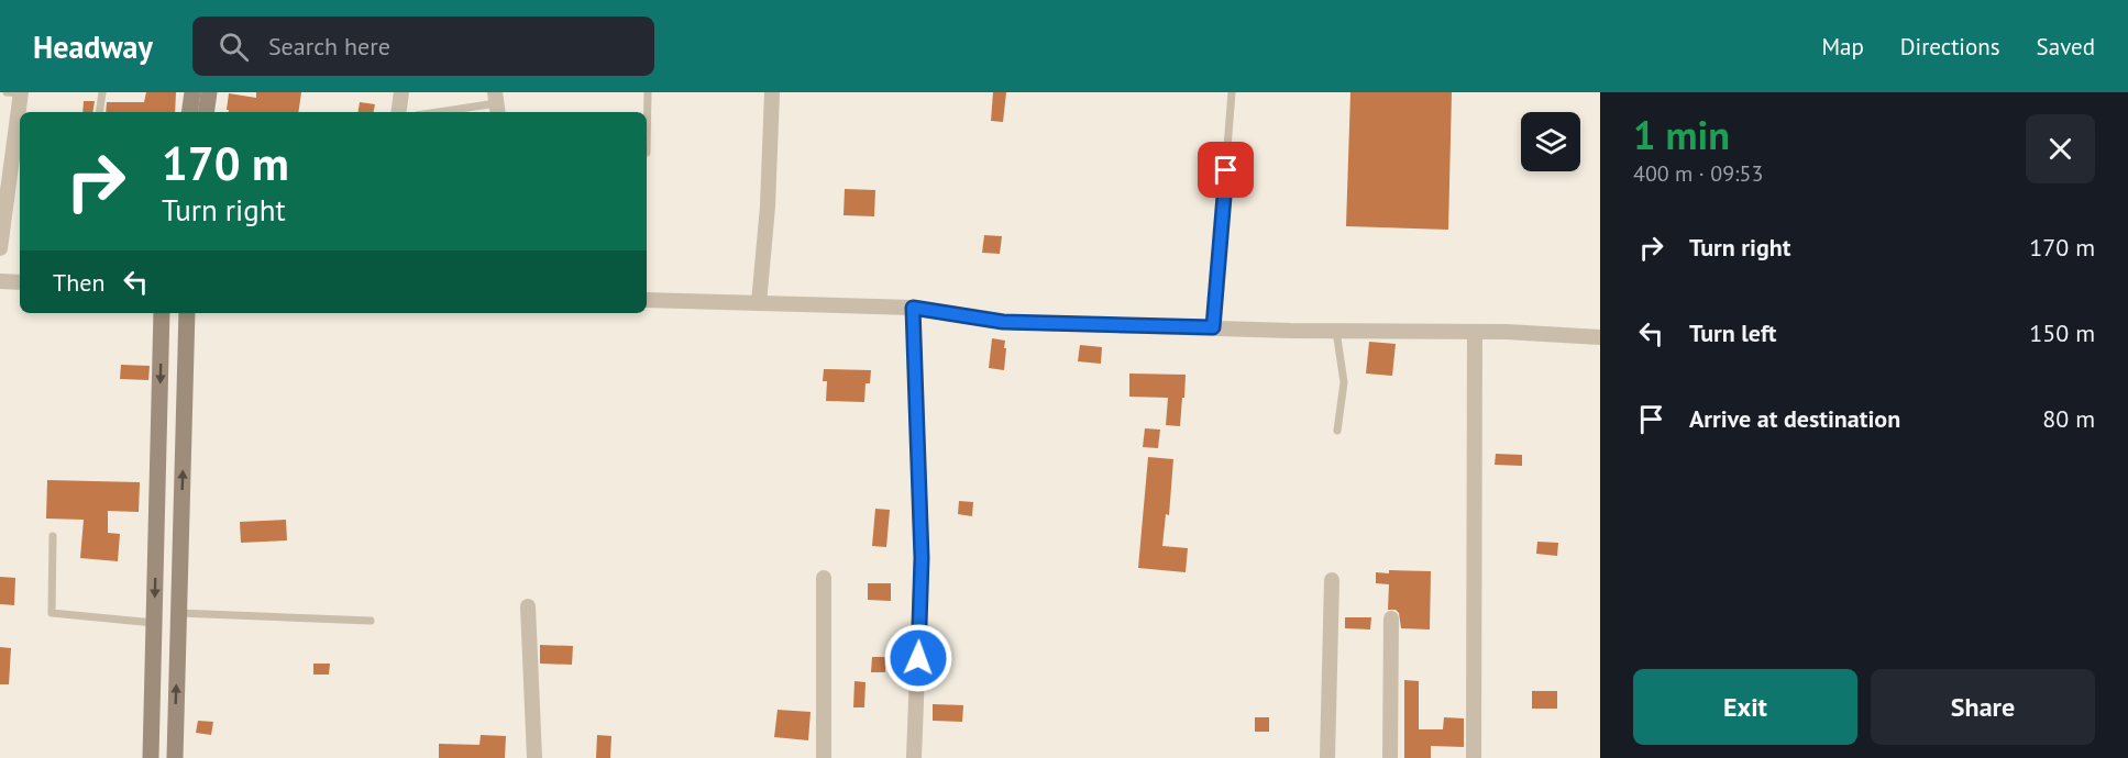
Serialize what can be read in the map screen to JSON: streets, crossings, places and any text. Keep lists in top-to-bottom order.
{
  "page": {
    "header": "Headway",
    "search": "Search here",
    "nav": ["Map", "Directions", "Saved"],
    "heading": ["1 min", "400 m · 09:53"],
    "turn": ["170 m", "Turn right"],
    "list": [
      {
        "name": "Turn right",
        "value": "170 m"
      },
      {
        "name": "Turn left",
        "value": "150 m"
      },
      {
        "name": "Arrive at destination",
        "value": "80 m"
      }
    ],
    "then": "Then",
    "buttons": ["Exit", "Share"]
  }
}
